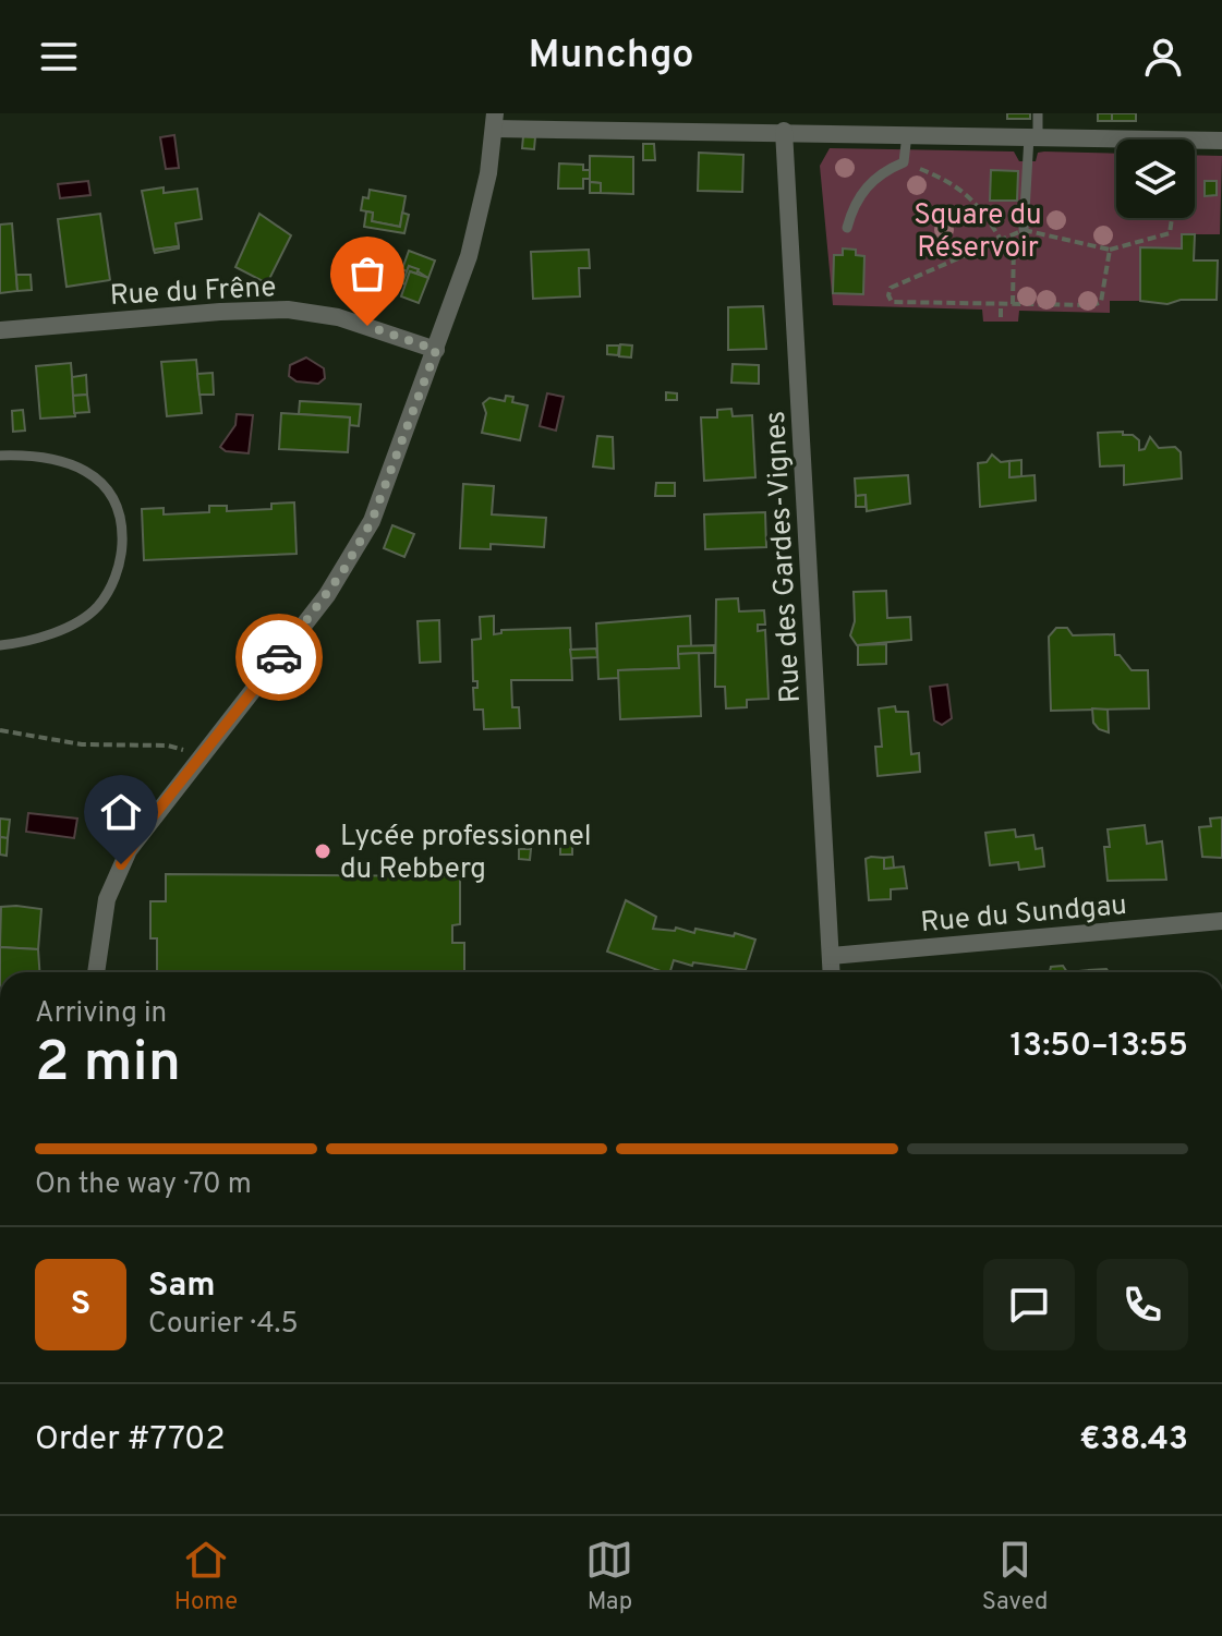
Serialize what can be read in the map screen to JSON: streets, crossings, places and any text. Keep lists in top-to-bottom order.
{
  "streets": {
    "street": ["Rue du Frêne", "Rue des Gardes-Vignes", "Rue du Sundgau"]
  },
  "crossings": [
    ["Rue des Gardes-Vignes", "Rue du Sundgau"]
  ],
  "parks": ["Square du Réservoir"],
  "places": ["Lycée professionnel du Rebberg"],
  "page": {
    "header": "Munchgo",
    "heading": ["2 min", "Arriving in", "13:50–13:55"],
    "panel": [
      "Sam",
      "Courier · 4.5",
      "Order #7702",
      "€38.43"
    ],
    "bar": "On the way · 70 m",
    "round": "S",
    "tabs": ["Home", "Map", "Saved"]
  }
}
